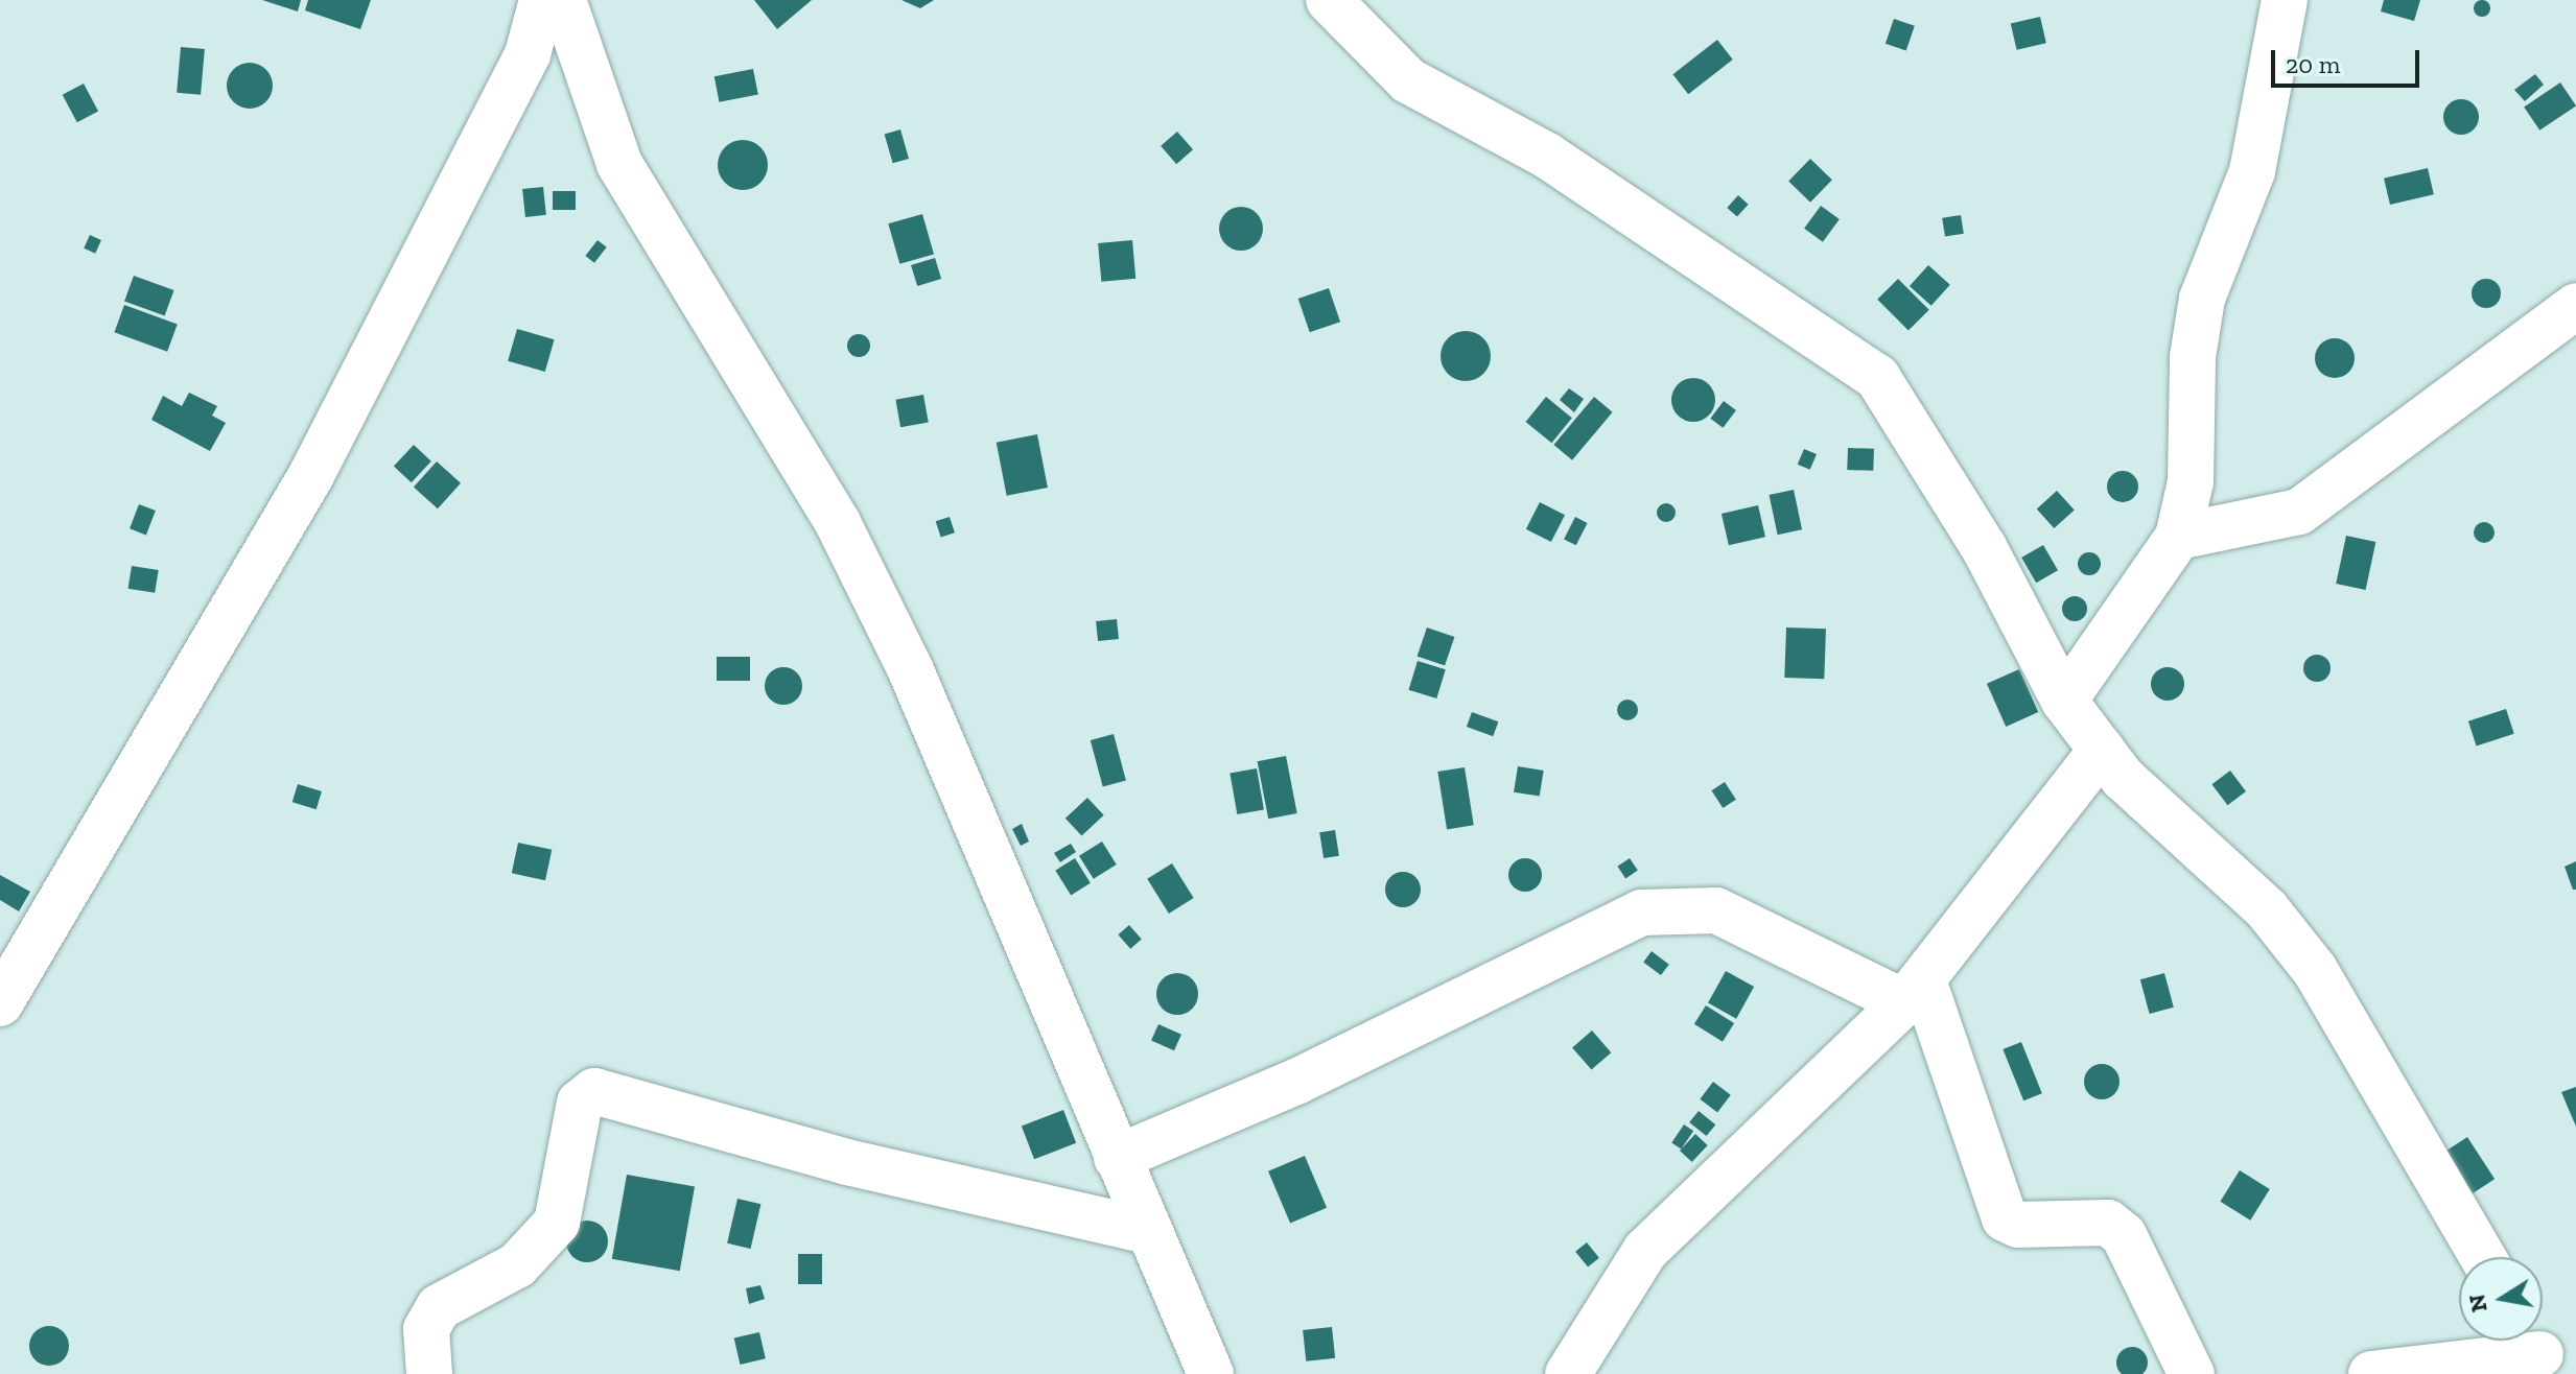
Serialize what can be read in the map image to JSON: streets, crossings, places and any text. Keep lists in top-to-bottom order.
{
  "scale_bar": "20 m",
  "north": "left"
}
